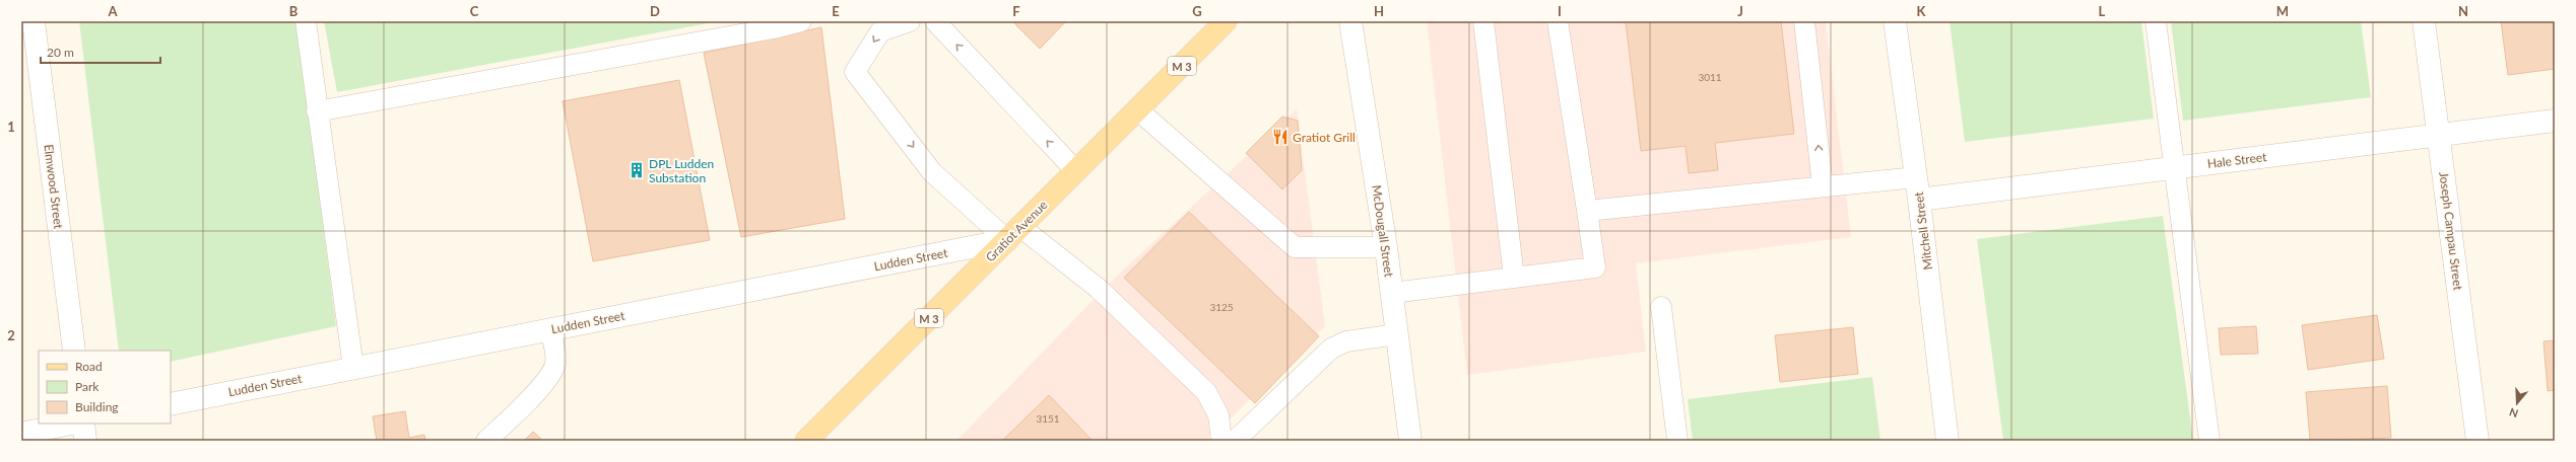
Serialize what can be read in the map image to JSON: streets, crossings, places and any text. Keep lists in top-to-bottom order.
{
  "streets": {
    "main road": ["M 3", "Gratiot Avenue"],
    "street": [
      "Hale Street",
      "Elmwood Street",
      "McDougall Street",
      "Mitchell Street",
      "Joseph Campau Street",
      "Ludden Street"
    ]
  },
  "crossings": [
    ["Hale Street", "Mitchell Street"],
    ["Hale Street", "Joseph Campau Street"],
    ["Gratiot Avenue", "Ludden Street"]
  ],
  "places": {
    "restaurant": ["Gratiot Grill"],
    "building": ["DPL Ludden Substation"]
  },
  "house_numbers": ["3011", "3125", "3151"],
  "legend": ["Road", "Park", "Building"],
  "scale_bar": "20 m",
  "north": "bottom",
  "grid": {
    "columns": [
      "A",
      "B",
      "C",
      "D",
      "E",
      "F",
      "G",
      "H",
      "I",
      "J",
      "K",
      "L",
      "M",
      "N"
    ],
    "rows": ["1", "2"]
  }
}
